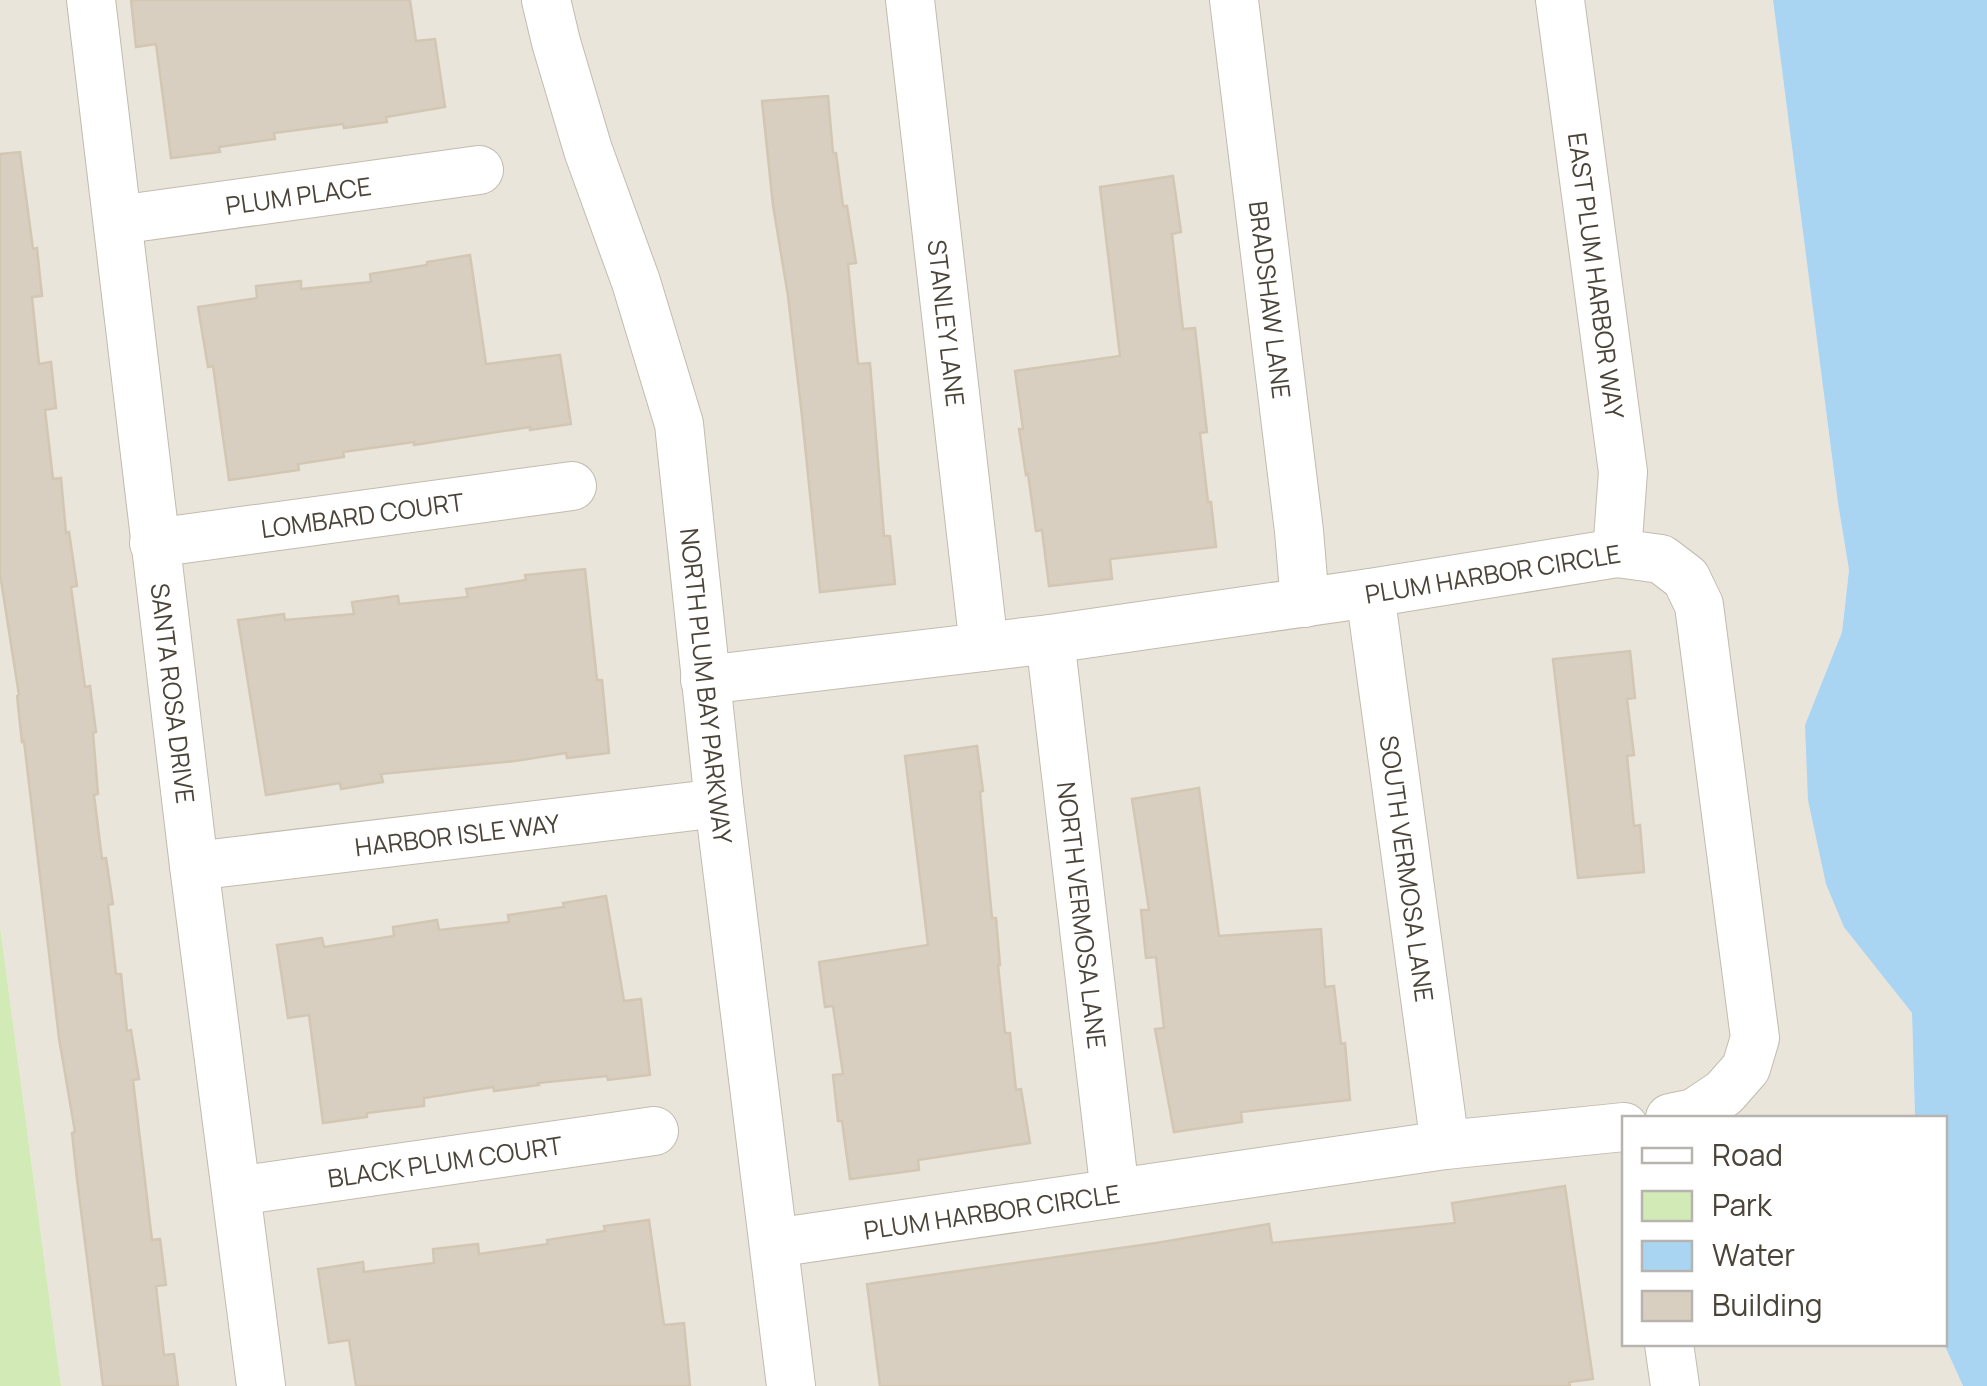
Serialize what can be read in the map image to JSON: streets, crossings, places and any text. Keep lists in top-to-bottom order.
{
  "streets": {
    "street": [
      "PLUM PLACE",
      "EAST PLUM HARBOR WAY",
      "BRADSHAW LANE",
      "STANLEY LANE",
      "LOMBARD COURT",
      "PLUM HARBOR CIRCLE",
      "NORTH PLUM BAY PARKWAY",
      "SANTA ROSA DRIVE",
      "HARBOR ISLE WAY",
      "SOUTH VERMOSA LANE",
      "NORTH VERMOSA LANE",
      "BLACK PLUM COURT"
    ]
  },
  "crossings": [
    ["PLUM PLACE", "SANTA ROSA DRIVE"],
    ["EAST PLUM HARBOR WAY", "PLUM HARBOR CIRCLE"],
    ["BRADSHAW LANE", "PLUM HARBOR CIRCLE"],
    ["STANLEY LANE", "PLUM HARBOR CIRCLE"],
    ["LOMBARD COURT", "SANTA ROSA DRIVE"],
    ["PLUM HARBOR CIRCLE", "NORTH PLUM BAY PARKWAY"],
    ["PLUM HARBOR CIRCLE", "SOUTH VERMOSA LANE"],
    ["PLUM HARBOR CIRCLE", "NORTH VERMOSA LANE"],
    ["NORTH PLUM BAY PARKWAY", "HARBOR ISLE WAY"],
    ["SANTA ROSA DRIVE", "HARBOR ISLE WAY"],
    ["SANTA ROSA DRIVE", "BLACK PLUM COURT"]
  ],
  "legend": [
    "Road",
    "Park",
    "Water",
    "Building"
  ]
}
